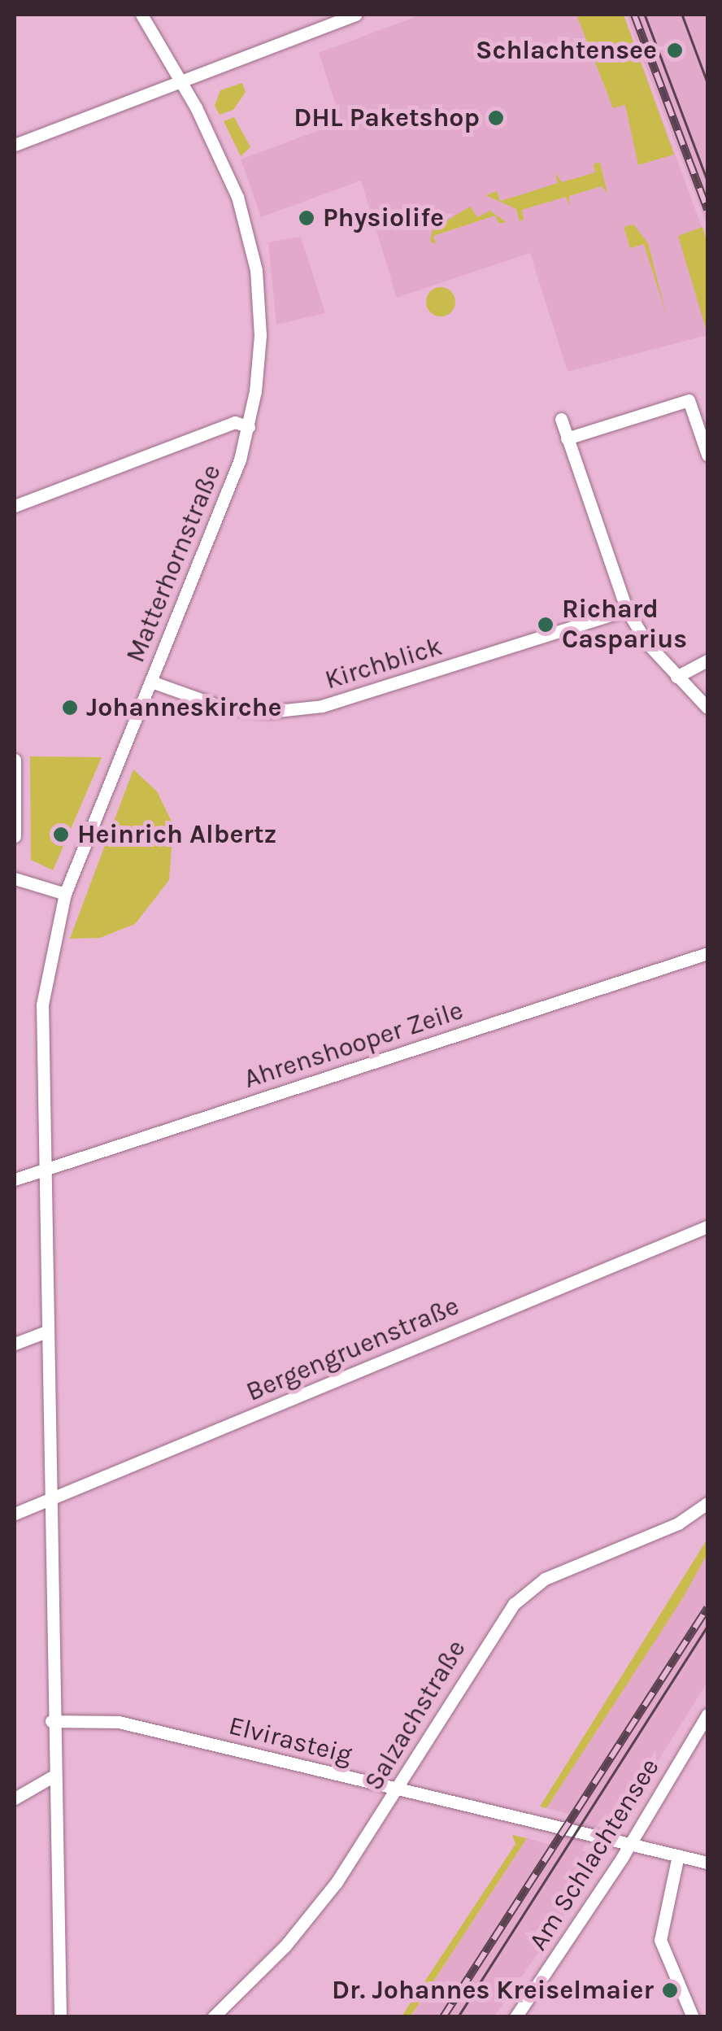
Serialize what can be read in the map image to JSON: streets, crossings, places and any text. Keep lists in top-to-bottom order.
{
  "streets": {
    "street": [
      "Matterhornstraße",
      "Kirchblick",
      "Ahrenshooper Zeile",
      "Bergengruenstraße",
      "Salzachstraße",
      "Elvirasteig",
      "Am Schlachtensee"
    ]
  },
  "crossings": [
    ["Matterhornstraße", "Kirchblick"],
    ["Matterhornstraße", "Ahrenshooper Zeile"],
    ["Matterhornstraße", "Bergengruenstraße"],
    ["Matterhornstraße", "Elvirasteig"],
    ["Salzachstraße", "Elvirasteig"],
    ["Elvirasteig", "Am Schlachtensee"]
  ],
  "places": [
    "Schlachtensee",
    "DHL Paketshop",
    "Physiolife",
    "Richard Casparius",
    "Johanneskirche",
    "Heinrich Albertz",
    "Dr. Johannes Kreiselmaier"
  ]
}
